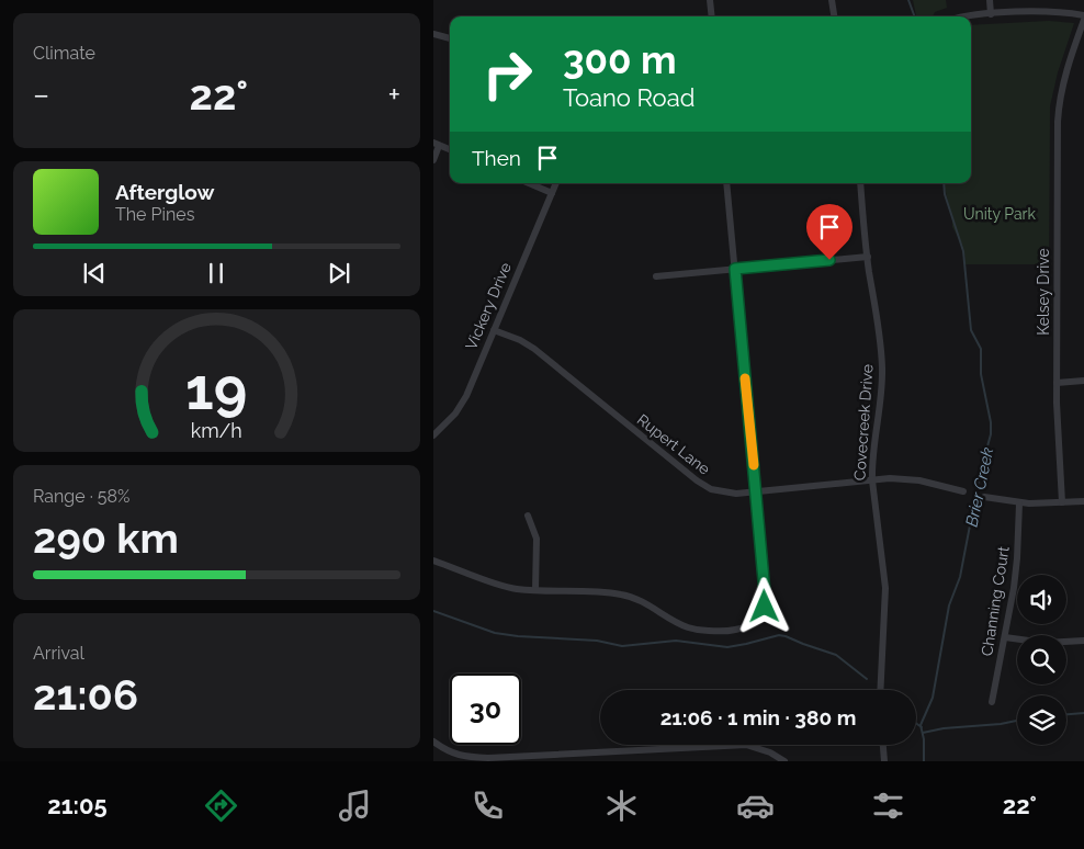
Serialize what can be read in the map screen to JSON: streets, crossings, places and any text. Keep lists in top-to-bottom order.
{
  "streets": {
    "street": [
      "Kelsey Drive",
      "Vickery Drive",
      "Covecreek Drive",
      "Rupert Lane",
      "Channing Court"
    ]
  },
  "crossings": [
    ["Vickery Drive", "Rupert Lane"],
    ["Covecreek Drive", "Rupert Lane"]
  ],
  "water": ["Brier Creek"],
  "parks": ["Unity Park"],
  "page": {
    "tile": [
      "Climate",
      ["Range · 58%", "290 km"],
      ["Arrival", "21:06"]
    ],
    "turn": ["300 m", "Toano Road"],
    "heat": ["−", "22°", "+"],
    "then": "Then",
    "song": ["Afterglow", "The Pines"],
    "limit": "30",
    "trip": "21:06 · 1 min · 380 m",
    "tabs": ["21:05", "22°"],
    "gauge": ["19", "km/h"]
  }
}
